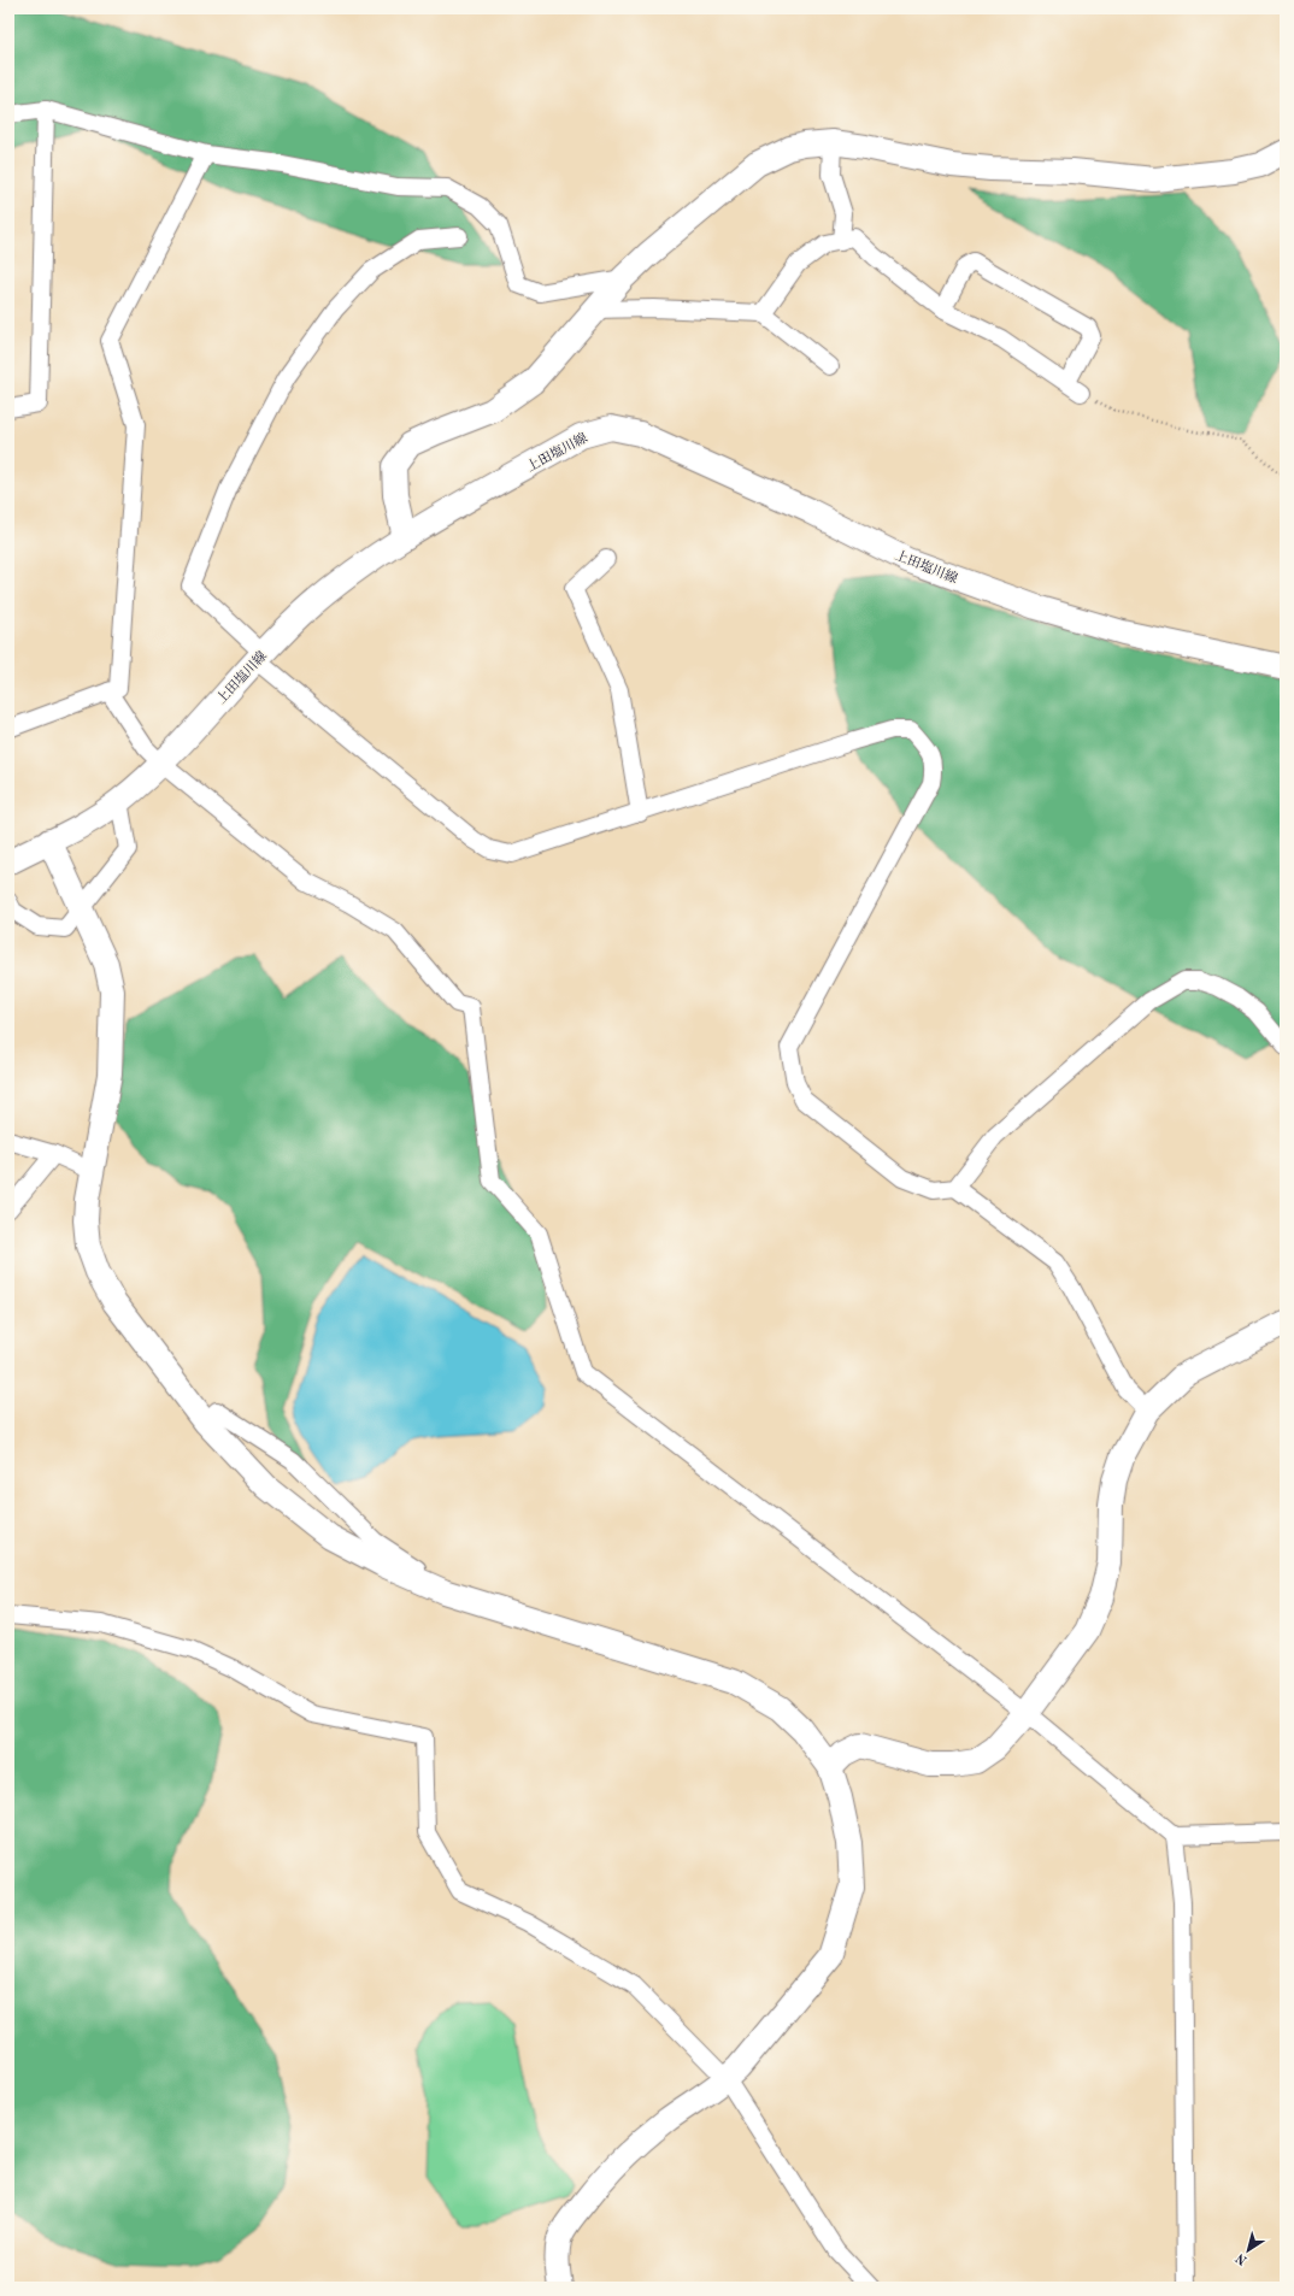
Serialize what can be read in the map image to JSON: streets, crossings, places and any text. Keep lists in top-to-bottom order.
{
  "streets": {
    "street": ["上田塩川線"]
  },
  "north": "bottom left"
}
